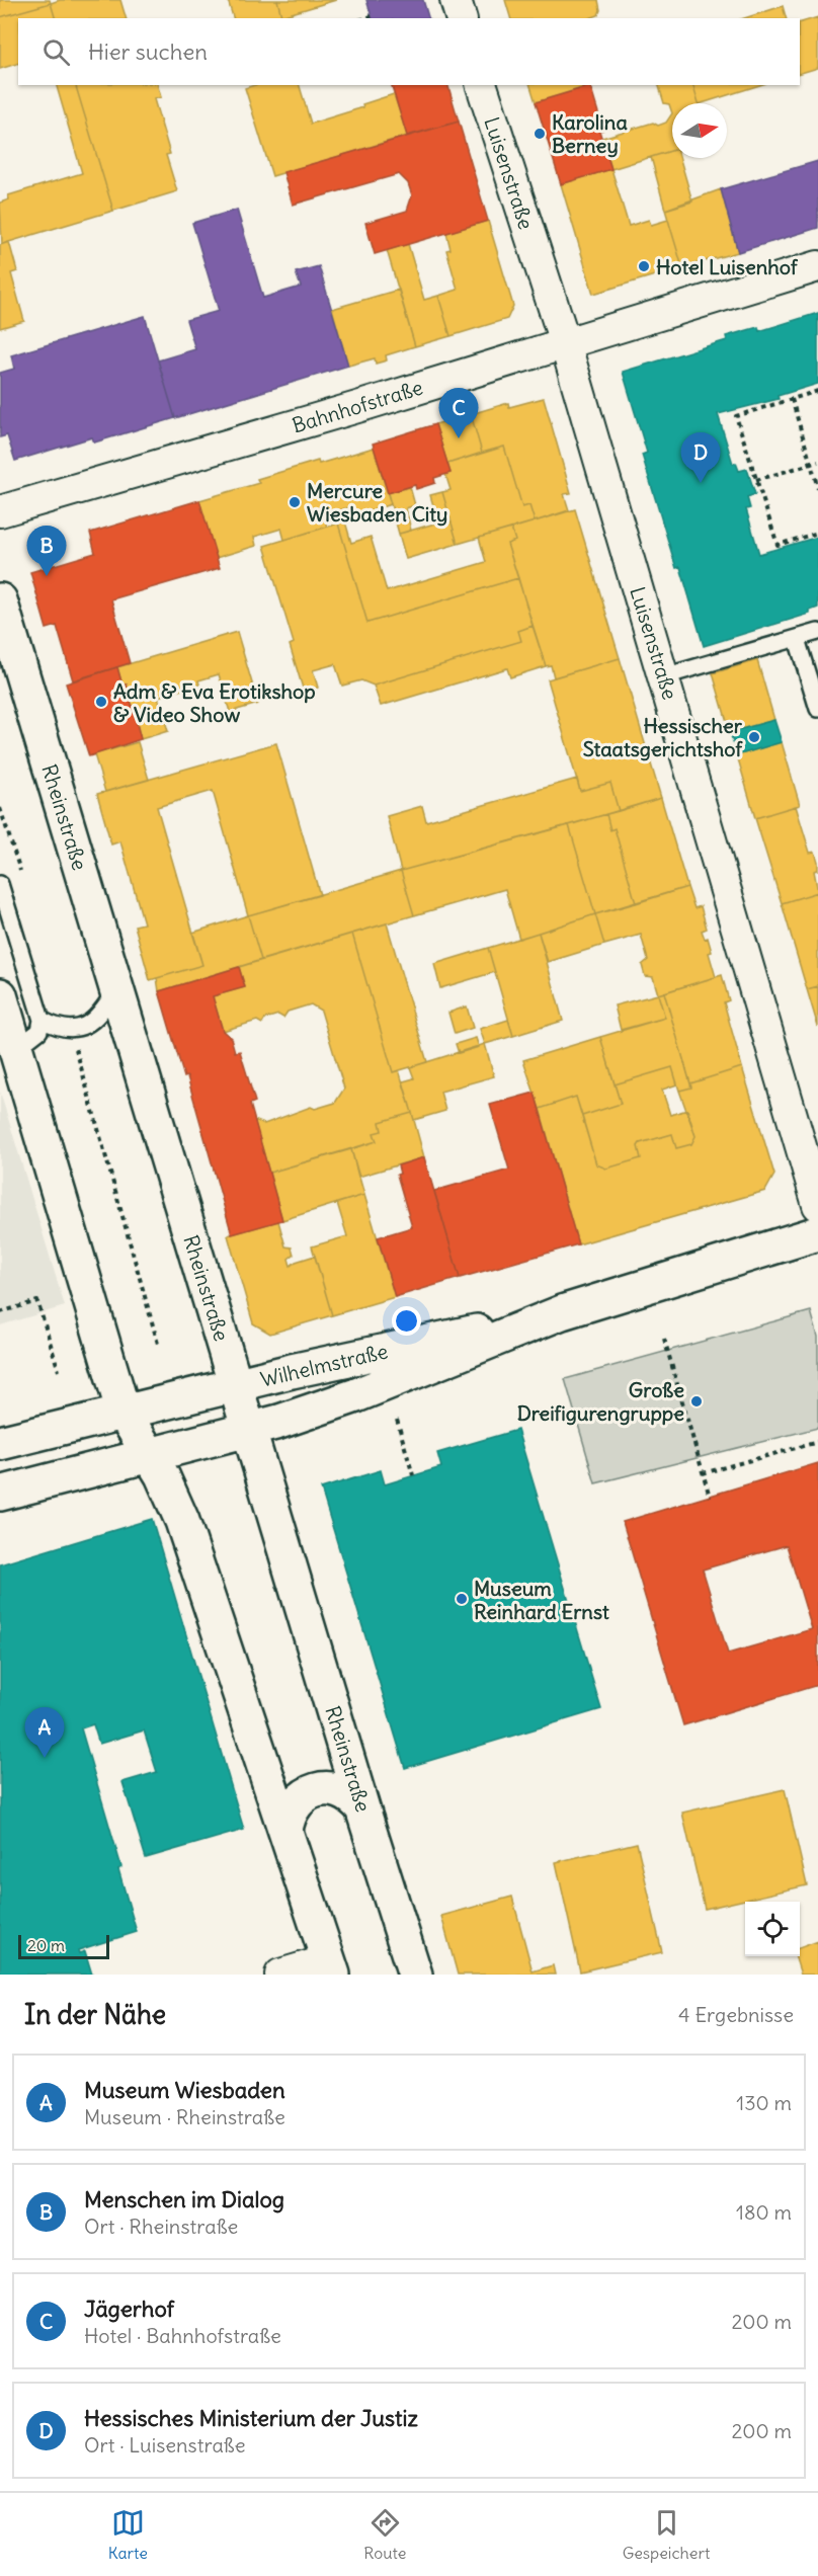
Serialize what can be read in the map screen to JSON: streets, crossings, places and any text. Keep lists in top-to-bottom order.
{
  "streets": {
    "main road": ["Rheinstraße", "Wilhelmstraße"],
    "street": ["Luisenstraße", "Bahnhofstraße"]
  },
  "crossings": [
    ["Luisenstraße", "Bahnhofstraße"],
    ["Rheinstraße", "Wilhelmstraße"]
  ],
  "places": [
    "Karolina Berney",
    "Hotel Luisenhof",
    "Mercure Wiesbaden City",
    "Adm & Eva Erotikshop & Video Show",
    "Hessischer Staatsgerichtshof",
    "Große Dreifigurengruppe",
    "Museum Reinhard Ernst"
  ],
  "scale_bar": "20 m",
  "north": "right",
  "page": {
    "search": "Hier suchen",
    "pins": [
      "C",
      "D",
      "B",
      "A"
    ],
    "scale": "20 m",
    "heading": ["In der Nähe", "4 Ergebnisse"],
    "list": [
      {
        "mark": "A",
        "name": "Museum Wiesbaden",
        "note": "Museum · Rheinstraße",
        "value": "130 m"
      },
      {
        "mark": "B",
        "name": "Menschen im Dialog",
        "note": "Ort · Rheinstraße",
        "value": "180 m"
      },
      {
        "mark": "C",
        "name": "Jägerhof",
        "note": "Hotel · Bahnhofstraße",
        "value": "200 m"
      },
      {
        "mark": "D",
        "name": "Hessisches Ministerium der Justiz",
        "note": "Ort · Luisenstraße",
        "value": "200 m"
      }
    ],
    "nav": ["Karte", "Route", "Gespeichert"]
  }
}
